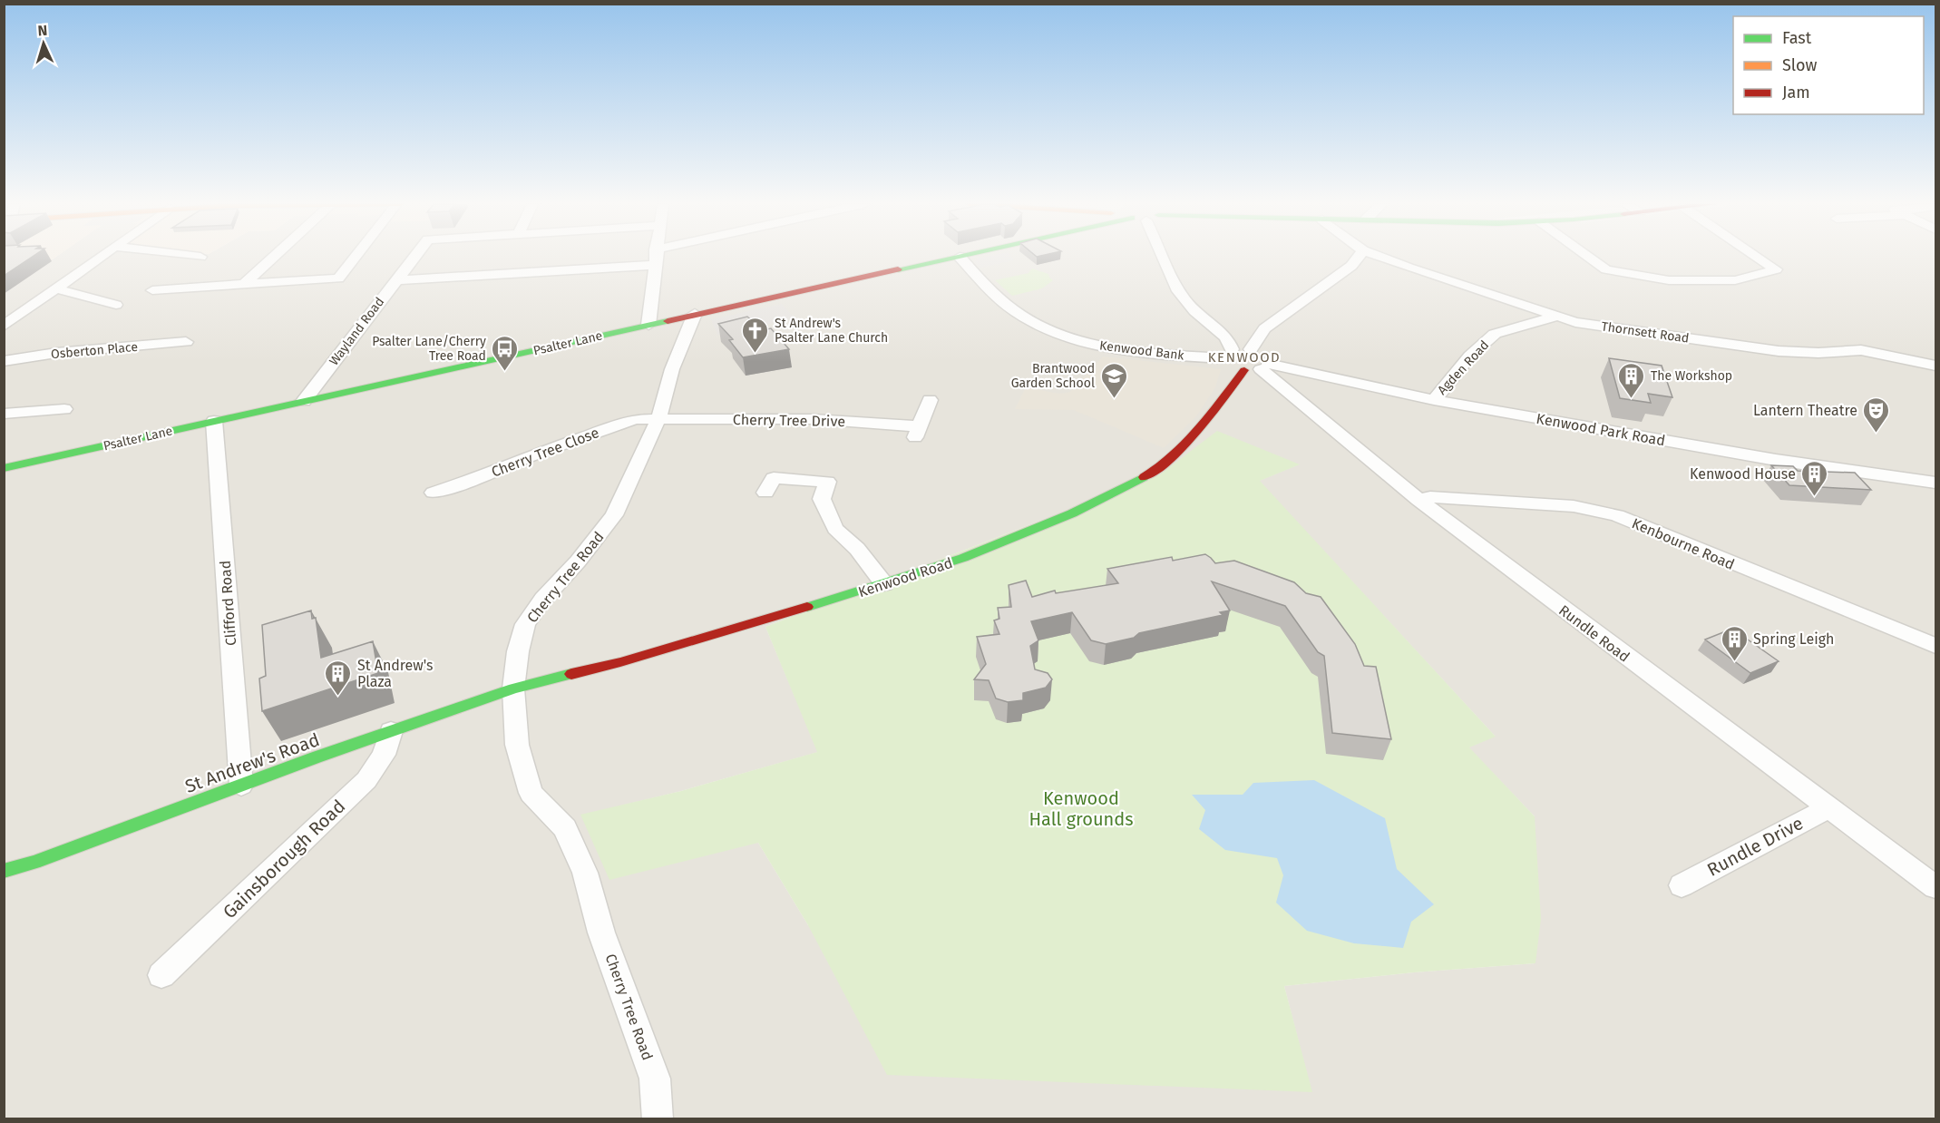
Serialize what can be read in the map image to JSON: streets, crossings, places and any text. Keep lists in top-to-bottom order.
{
  "streets": {
    "street": [
      "Wayland Road",
      "Thornsett Road",
      "Psalter Lane",
      "Osberton Place",
      "Kenwood Bank",
      "Agden Road",
      "Cherry Tree Drive",
      "Kenwood Park Road",
      "Cherry Tree Close",
      "Kenbourne Road",
      "Cherry Tree Road",
      "Kenwood Road",
      "Clifford Road",
      "Rundle Road",
      "St Andrew's Road",
      "Rundle Drive",
      "Gainsborough Road"
    ]
  },
  "crossings": [
    ["Wayland Road", "Psalter Lane"],
    ["Thornsett Road", "Agden Road"],
    ["Psalter Lane", "Kenwood Bank"],
    ["Psalter Lane", "Cherry Tree Road"],
    ["Psalter Lane", "Clifford Road"],
    ["Agden Road", "Kenwood Park Road"],
    ["Cherry Tree Drive", "Cherry Tree Close"],
    ["Cherry Tree Drive", "Cherry Tree Road"],
    ["Kenwood Park Road", "Kenwood Road"],
    ["Kenwood Park Road", "Rundle Road"],
    ["Cherry Tree Close", "Cherry Tree Road"],
    ["Kenbourne Road", "Rundle Road"],
    ["Cherry Tree Road", "Kenwood Road"],
    ["Cherry Tree Road", "St Andrew's Road"],
    ["Kenwood Road", "Rundle Road"],
    ["Kenwood Road", "St Andrew's Road"],
    ["Clifford Road", "St Andrew's Road"],
    ["Rundle Road", "Rundle Drive"],
    ["St Andrew's Road", "Gainsborough Road"]
  ],
  "districts": ["KENWOOD"],
  "parks": ["Kenwood Hall grounds"],
  "places": {
    "church": ["St Andrew's Psalter Lane Church"],
    "bus stop": ["Psalter Lane/Cherry Tree Road"],
    "school or university": ["Brantwood Garden School"],
    "building": [
      "The Workshop",
      "Kenwood House",
      "Spring Leigh",
      "St Andrew's Plaza"
    ],
    "theatre": ["Lantern Theatre"]
  },
  "legend": ["Fast", "Slow", "Jam"],
  "north": "top"
}
